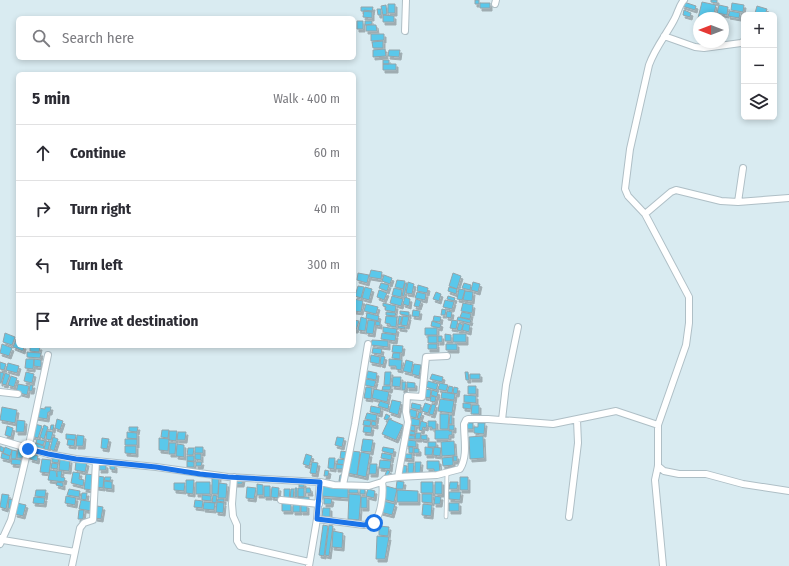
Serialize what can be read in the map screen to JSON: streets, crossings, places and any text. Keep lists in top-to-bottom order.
{
  "north": "left",
  "page": {
    "map_buttons": ["+", "−"],
    "search": "Search here",
    "heading": ["5 min", "Walk · 400 m"],
    "list": [
      ["Continue", "60 m"],
      ["Turn right", "40 m"],
      ["Turn left", "300 m"],
      "Arrive at destination"
    ]
  }
}
